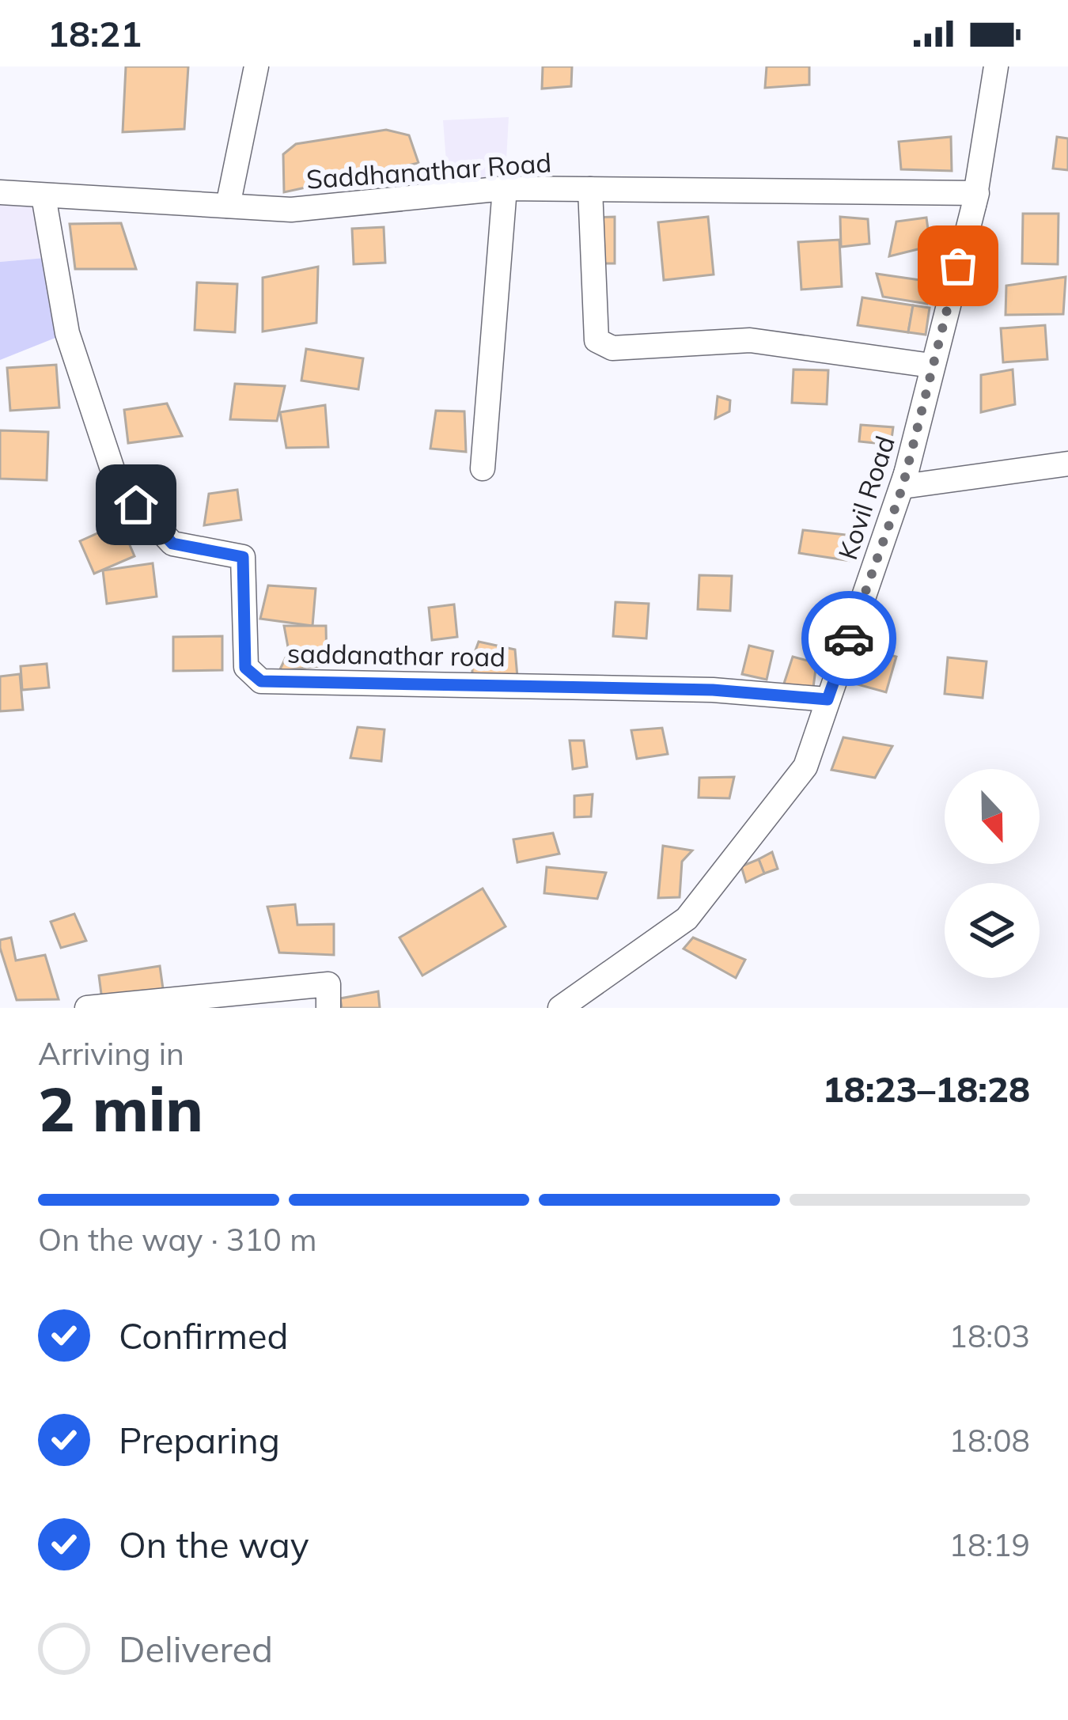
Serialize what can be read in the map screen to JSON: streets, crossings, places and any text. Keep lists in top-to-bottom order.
{
  "streets": {
    "street": ["Saddhanathar Road", "Kovil Road", "saddanathar road"]
  },
  "crossings": [
    ["Saddhanathar Road", "Kovil Road"],
    ["Saddhanathar Road", "saddanathar road"],
    ["Kovil Road", "saddanathar road"]
  ],
  "north": "bottom",
  "page": {
    "status": "18:21",
    "heading": ["2 min", "Arriving in", "18:23–18:28"],
    "bar": "On the way · 310 m",
    "list": [
      ["Confirmed", "18:03"],
      ["Preparing", "18:08"],
      ["On the way", "18:19"],
      "Delivered"
    ]
  }
}
